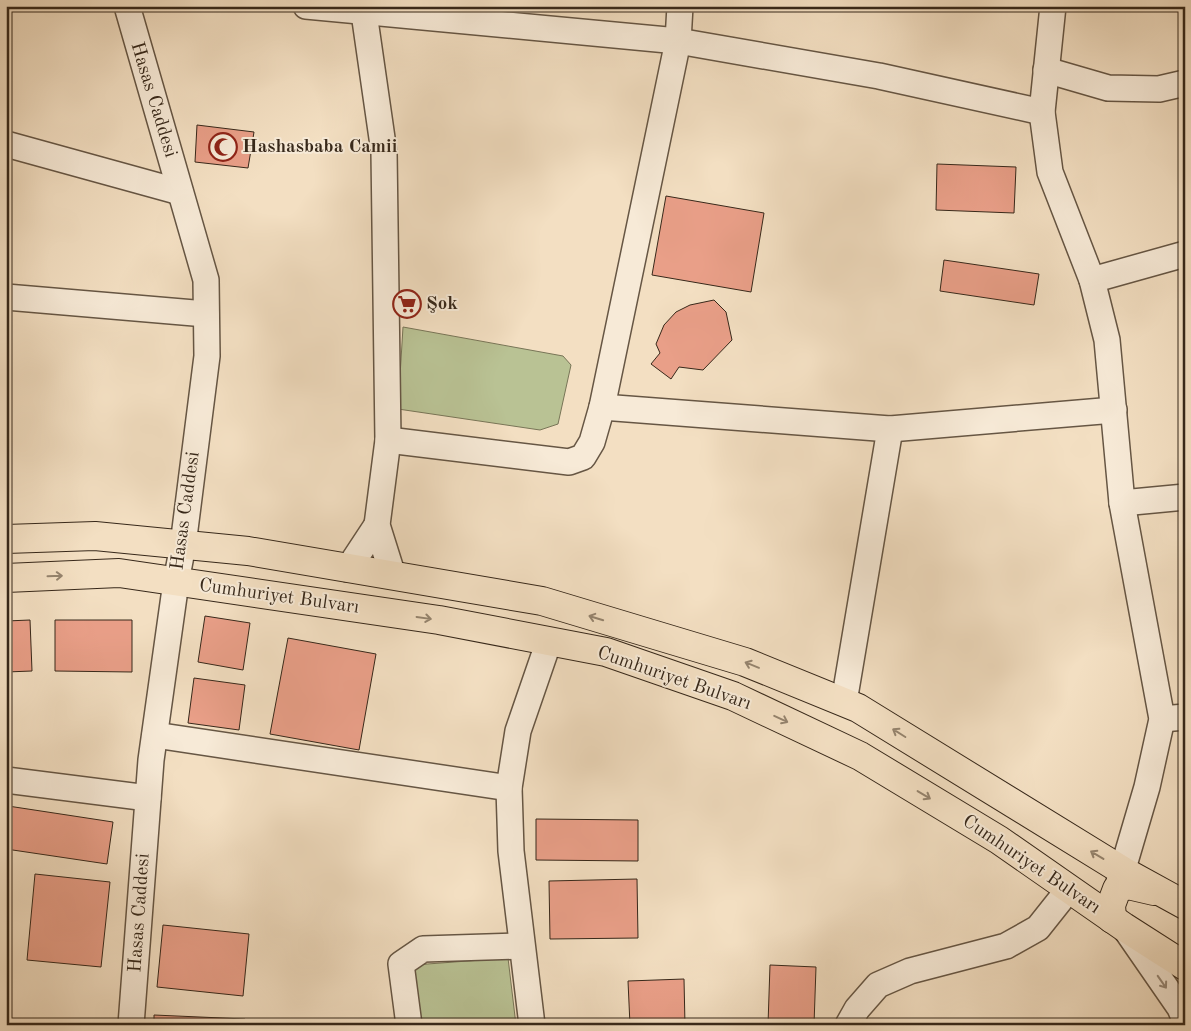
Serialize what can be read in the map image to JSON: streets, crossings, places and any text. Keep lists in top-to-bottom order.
{
  "streets": {
    "main road": ["Cumhuriyet Bulvarı"],
    "street": ["Hasas Caddesi"]
  },
  "crossings": [
    ["Hasas Caddesi", "Cumhuriyet Bulvarı"]
  ],
  "places": {
    "mosque": ["Hashasbaba Camii"],
    "supermarket": ["Şok"]
  }
}
